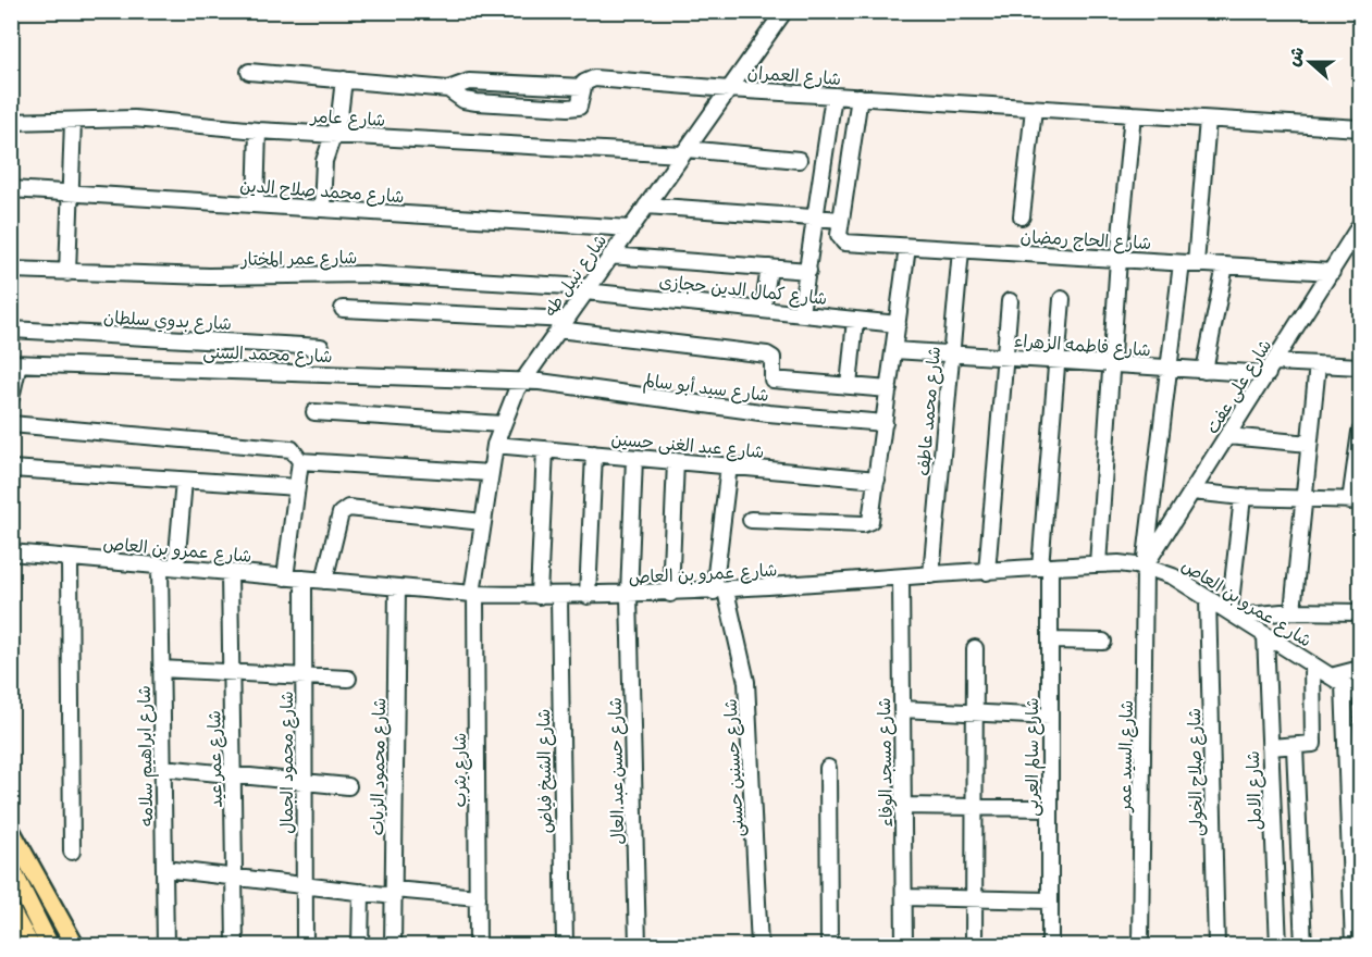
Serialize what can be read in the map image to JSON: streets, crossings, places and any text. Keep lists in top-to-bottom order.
{
  "streets": {
    "street": [
      "شارع العمران",
      "شارع عامر",
      "شارع محمد صلاح الدين",
      "شارع الحاج رمضان",
      "شارع عمر المختار",
      "شارع نبيل طه",
      "شارع كمال الدين حجازى",
      "شارع بدوي سلطان",
      "شارع فاطمه الزهراء",
      "شارع محمد السنى",
      "شارع على عفت",
      "شارع سيد أبو سالم",
      "شارع محمد عاطف",
      "شارع عبد الغنى حسين",
      "شارع عمرو بن العاص",
      "شارع ابراهيم سلامه",
      "شارع السيد عمر",
      "شارع سالم العربى",
      "شارع عمر عيد",
      "شارع محمود الجمال",
      "شارع مسجد الوفاء",
      "شارع محمود الزيات",
      "شارع حسنين حسنى",
      "شارع يثرب",
      "شارع الشيخ فياض",
      "شارع حسن عبد العال",
      "شارع صلاح الخولى",
      "شارع الامل"
    ]
  },
  "crossings": [
    ["شارع العمران", "شارع نبيل طه"],
    ["شارع العمران", "شارع السيد عمر"],
    ["شارع عامر", "شارع نبيل طه"],
    ["شارع محمد صلاح الدين", "شارع نبيل طه"],
    ["شارع الحاج رمضان", "شارع على عفت"],
    ["شارع الحاج رمضان", "شارع محمد عاطف"],
    ["شارع الحاج رمضان", "شارع السيد عمر"],
    ["شارع عمر المختار", "شارع نبيل طه"],
    ["شارع عمر المختار", "شارع كمال الدين حجازى"],
    ["شارع نبيل طه", "شارع كمال الدين حجازى"],
    ["شارع نبيل طه", "شارع محمد السنى"],
    ["شارع نبيل طه", "شارع سيد أبو سالم"],
    ["شارع نبيل طه", "شارع عبد الغنى حسين"],
    ["شارع نبيل طه", "شارع عمرو بن العاص"],
    ["شارع نبيل طه", "شارع يثرب"],
    ["شارع فاطمه الزهراء", "شارع على عفت"],
    ["شارع فاطمه الزهراء", "شارع محمد عاطف"],
    ["شارع فاطمه الزهراء", "شارع السيد عمر"],
    ["شارع فاطمه الزهراء", "شارع سالم العربى"],
    ["شارع محمد السنى", "شارع سيد أبو سالم"],
    ["شارع على عفت", "شارع عمرو بن العاص"],
    ["شارع على عفت", "شارع السيد عمر"],
    ["شارع محمد عاطف", "شارع عمرو بن العاص"],
    ["شارع عبد الغنى حسين", "شارع حسنين حسنى"],
    ["شارع عبد الغنى حسين", "شارع حسن عبد العال"],
    ["شارع عمرو بن العاص", "شارع ابراهيم سلامه"],
    ["شارع عمرو بن العاص", "شارع السيد عمر"],
    ["شارع عمرو بن العاص", "شارع سالم العربى"],
    ["شارع عمرو بن العاص", "شارع عمر عيد"],
    ["شارع عمرو بن العاص", "شارع محمود الجمال"],
    ["شارع عمرو بن العاص", "شارع مسجد الوفاء"],
    ["شارع عمرو بن العاص", "شارع محمود الزيات"],
    ["شارع عمرو بن العاص", "شارع حسنين حسنى"],
    ["شارع عمرو بن العاص", "شارع يثرب"],
    ["شارع عمرو بن العاص", "شارع الشيخ فياض"],
    ["شارع عمرو بن العاص", "شارع حسن عبد العال"],
    ["شارع عمرو بن العاص", "شارع صلاح الخولى"],
    ["شارع عمرو بن العاص", "شارع الامل"]
  ],
  "north": "left"
}
